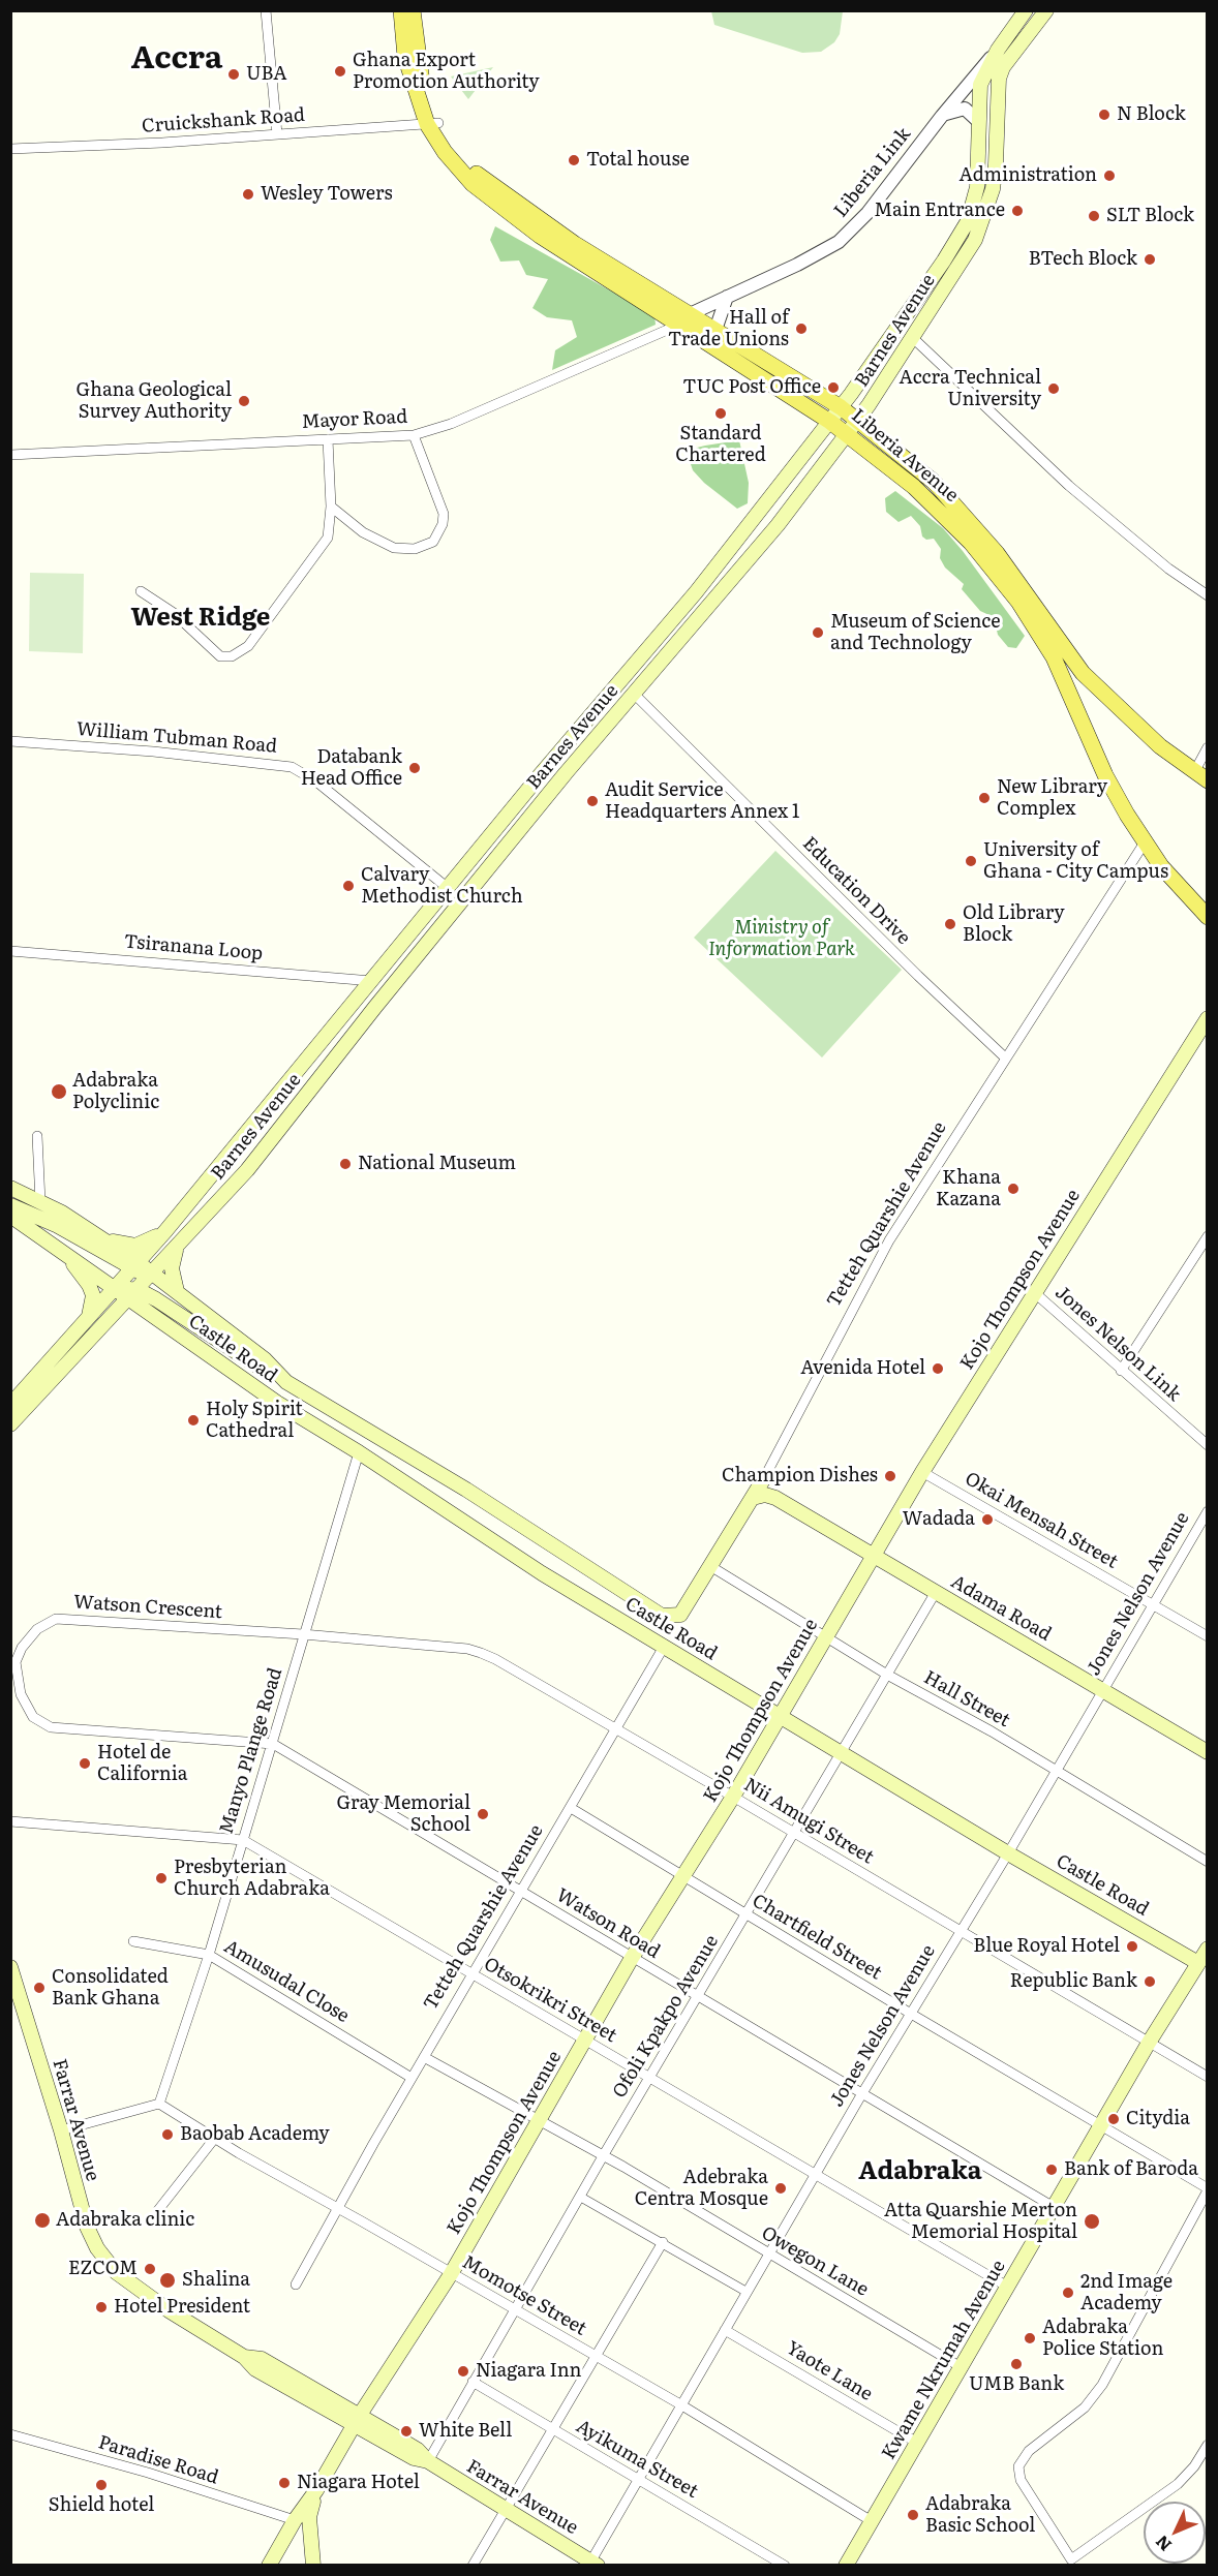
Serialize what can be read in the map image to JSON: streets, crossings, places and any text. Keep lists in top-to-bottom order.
{
  "streets": {
    "main road": [
      "Barnes Avenue",
      "Liberia Avenue",
      "Tetteh Quarshie Avenue",
      "Kojo Thompson Avenue",
      "Castle Road",
      "Adama Road",
      "Farrar Avenue",
      "Kwame Nkrumah Avenue"
    ],
    "street": [
      "Cruickshank Road",
      "Liberia Link",
      "Mayor Road",
      "William Tubman Road",
      "Education Drive",
      "Tsiranana Loop",
      "Jones Nelson Link",
      "Okai Mensah Street",
      "Jones Nelson Avenue",
      "Watson Crescent",
      "Hall Street",
      "Manyo Plange Road",
      "Nii Amugi Street",
      "Watson Road",
      "Chartfield Street",
      "Amusudal Close",
      "Otsokrikri Street",
      "Ofoli Kpakpo Avenue",
      "Owegon Lane",
      "Momotse Street",
      "Yaote Lane",
      "Ayikuma Street",
      "Paradise Road"
    ]
  },
  "crossings": [
    ["Cruickshank Road", "Liberia Avenue"],
    ["Liberia Link", "Barnes Avenue"],
    ["Liberia Link", "Mayor Road"],
    ["Liberia Link", "Liberia Avenue"],
    ["Barnes Avenue", "Liberia Avenue"],
    ["Barnes Avenue", "William Tubman Road"],
    ["Barnes Avenue", "Education Drive"],
    ["Barnes Avenue", "Tsiranana Loop"],
    ["Barnes Avenue", "Castle Road"],
    ["Mayor Road", "Liberia Avenue"],
    ["Liberia Avenue", "Tetteh Quarshie Avenue"],
    ["Education Drive", "Tetteh Quarshie Avenue"],
    ["Tetteh Quarshie Avenue", "Castle Road"],
    ["Tetteh Quarshie Avenue", "Adama Road"],
    ["Tetteh Quarshie Avenue", "Hall Street"],
    ["Tetteh Quarshie Avenue", "Nii Amugi Street"],
    ["Tetteh Quarshie Avenue", "Watson Road"],
    ["Tetteh Quarshie Avenue", "Chartfield Street"],
    ["Tetteh Quarshie Avenue", "Amusudal Close"],
    ["Tetteh Quarshie Avenue", "Otsokrikri Street"],
    ["Tetteh Quarshie Avenue", "Owegon Lane"],
    ["Tetteh Quarshie Avenue", "Momotse Street"],
    ["Kojo Thompson Avenue", "Jones Nelson Link"],
    ["Kojo Thompson Avenue", "Castle Road"],
    ["Kojo Thompson Avenue", "Okai Mensah Street"],
    ["Kojo Thompson Avenue", "Adama Road"],
    ["Kojo Thompson Avenue", "Hall Street"],
    ["Kojo Thompson Avenue", "Nii Amugi Street"],
    ["Kojo Thompson Avenue", "Watson Road"],
    ["Kojo Thompson Avenue", "Chartfield Street"],
    ["Kojo Thompson Avenue", "Otsokrikri Street"],
    ["Kojo Thompson Avenue", "Farrar Avenue"],
    ["Kojo Thompson Avenue", "Owegon Lane"],
    ["Kojo Thompson Avenue", "Momotse Street"],
    ["Castle Road", "Jones Nelson Avenue"],
    ["Castle Road", "Manyo Plange Road"],
    ["Castle Road", "Ofoli Kpakpo Avenue"],
    ["Castle Road", "Kwame Nkrumah Avenue"],
    ["Okai Mensah Street", "Jones Nelson Avenue"],
    ["Jones Nelson Avenue", "Adama Road"],
    ["Jones Nelson Avenue", "Hall Street"],
    ["Jones Nelson Avenue", "Nii Amugi Street"],
    ["Jones Nelson Avenue", "Watson Road"],
    ["Jones Nelson Avenue", "Chartfield Street"],
    ["Jones Nelson Avenue", "Otsokrikri Street"],
    ["Jones Nelson Avenue", "Farrar Avenue"],
    ["Jones Nelson Avenue", "Owegon Lane"],
    ["Jones Nelson Avenue", "Momotse Street"],
    ["Jones Nelson Avenue", "Yaote Lane"],
    ["Jones Nelson Avenue", "Ayikuma Street"],
    ["Watson Crescent", "Manyo Plange Road"],
    ["Watson Crescent", "Nii Amugi Street"],
    ["Watson Crescent", "Watson Road"],
    ["Adama Road", "Ofoli Kpakpo Avenue"],
    ["Hall Street", "Ofoli Kpakpo Avenue"],
    ["Manyo Plange Road", "Nii Amugi Street"],
    ["Manyo Plange Road", "Watson Road"],
    ["Manyo Plange Road", "Amusudal Close"],
    ["Manyo Plange Road", "Otsokrikri Street"],
    ["Manyo Plange Road", "Momotse Street"],
    ["Nii Amugi Street", "Ofoli Kpakpo Avenue"],
    ["Nii Amugi Street", "Kwame Nkrumah Avenue"],
    ["Watson Road", "Ofoli Kpakpo Avenue"],
    ["Watson Road", "Kwame Nkrumah Avenue"],
    ["Chartfield Street", "Ofoli Kpakpo Avenue"],
    ["Chartfield Street", "Kwame Nkrumah Avenue"],
    ["Otsokrikri Street", "Ofoli Kpakpo Avenue"],
    ["Otsokrikri Street", "Kwame Nkrumah Avenue"],
    ["Ofoli Kpakpo Avenue", "Farrar Avenue"],
    ["Ofoli Kpakpo Avenue", "Owegon Lane"],
    ["Ofoli Kpakpo Avenue", "Momotse Street"],
    ["Ofoli Kpakpo Avenue", "Ayikuma Street"],
    ["Owegon Lane", "Kwame Nkrumah Avenue"],
    ["Momotse Street", "Kwame Nkrumah Avenue"],
    ["Kwame Nkrumah Avenue", "Yaote Lane"]
  ],
  "districts": ["Accra", "West Ridge", "Adabraka"],
  "parks": ["Ministry of Information Park"],
  "places": [
    "Ghana Export Promotion Authority",
    "UBA",
    "N Block",
    "Total house",
    "Administration",
    "Wesley Towers",
    "Main Entrance",
    "SLT Block",
    "BTech Block",
    "Hall of Trade Unions",
    "TUC Post Office",
    "Accra Technical University",
    "Ghana Geological Survey Authority",
    "Standard Chartered",
    "Museum of Science and Technology",
    "Databank Head Office",
    "New Library Complex",
    "Audit Service Headquarters Annex 1",
    "University of Ghana - City Campus",
    "Calvary Methodist Church",
    "Old Library Block",
    "Adabraka Polyclinic",
    "National Museum",
    "Khana Kazana",
    "Avenida Hotel",
    "Holy Spirit Cathedral",
    "Champion Dishes",
    "Wadada",
    "Hotel de California",
    "Gray Memorial School",
    "Presbyterian Church Adabraka",
    "Blue Royal Hotel",
    "Republic Bank",
    "Consolidated Bank Ghana",
    "Citydia",
    "Baobab Academy",
    "Bank of Baroda",
    "Adebraka Centra Mosque",
    "Adabraka clinic",
    "Atta Quarshie Merton Memorial Hospital",
    "EZCOM",
    "Shalina",
    "2nd Image Academy",
    "Hotel President",
    "Adabraka Police Station",
    "UMB Bank",
    "Niagara Inn",
    "White Bell",
    "Niagara Hotel",
    "Shield hotel",
    "Adabraka Basic School"
  ],
  "north": "bottom left"
}
